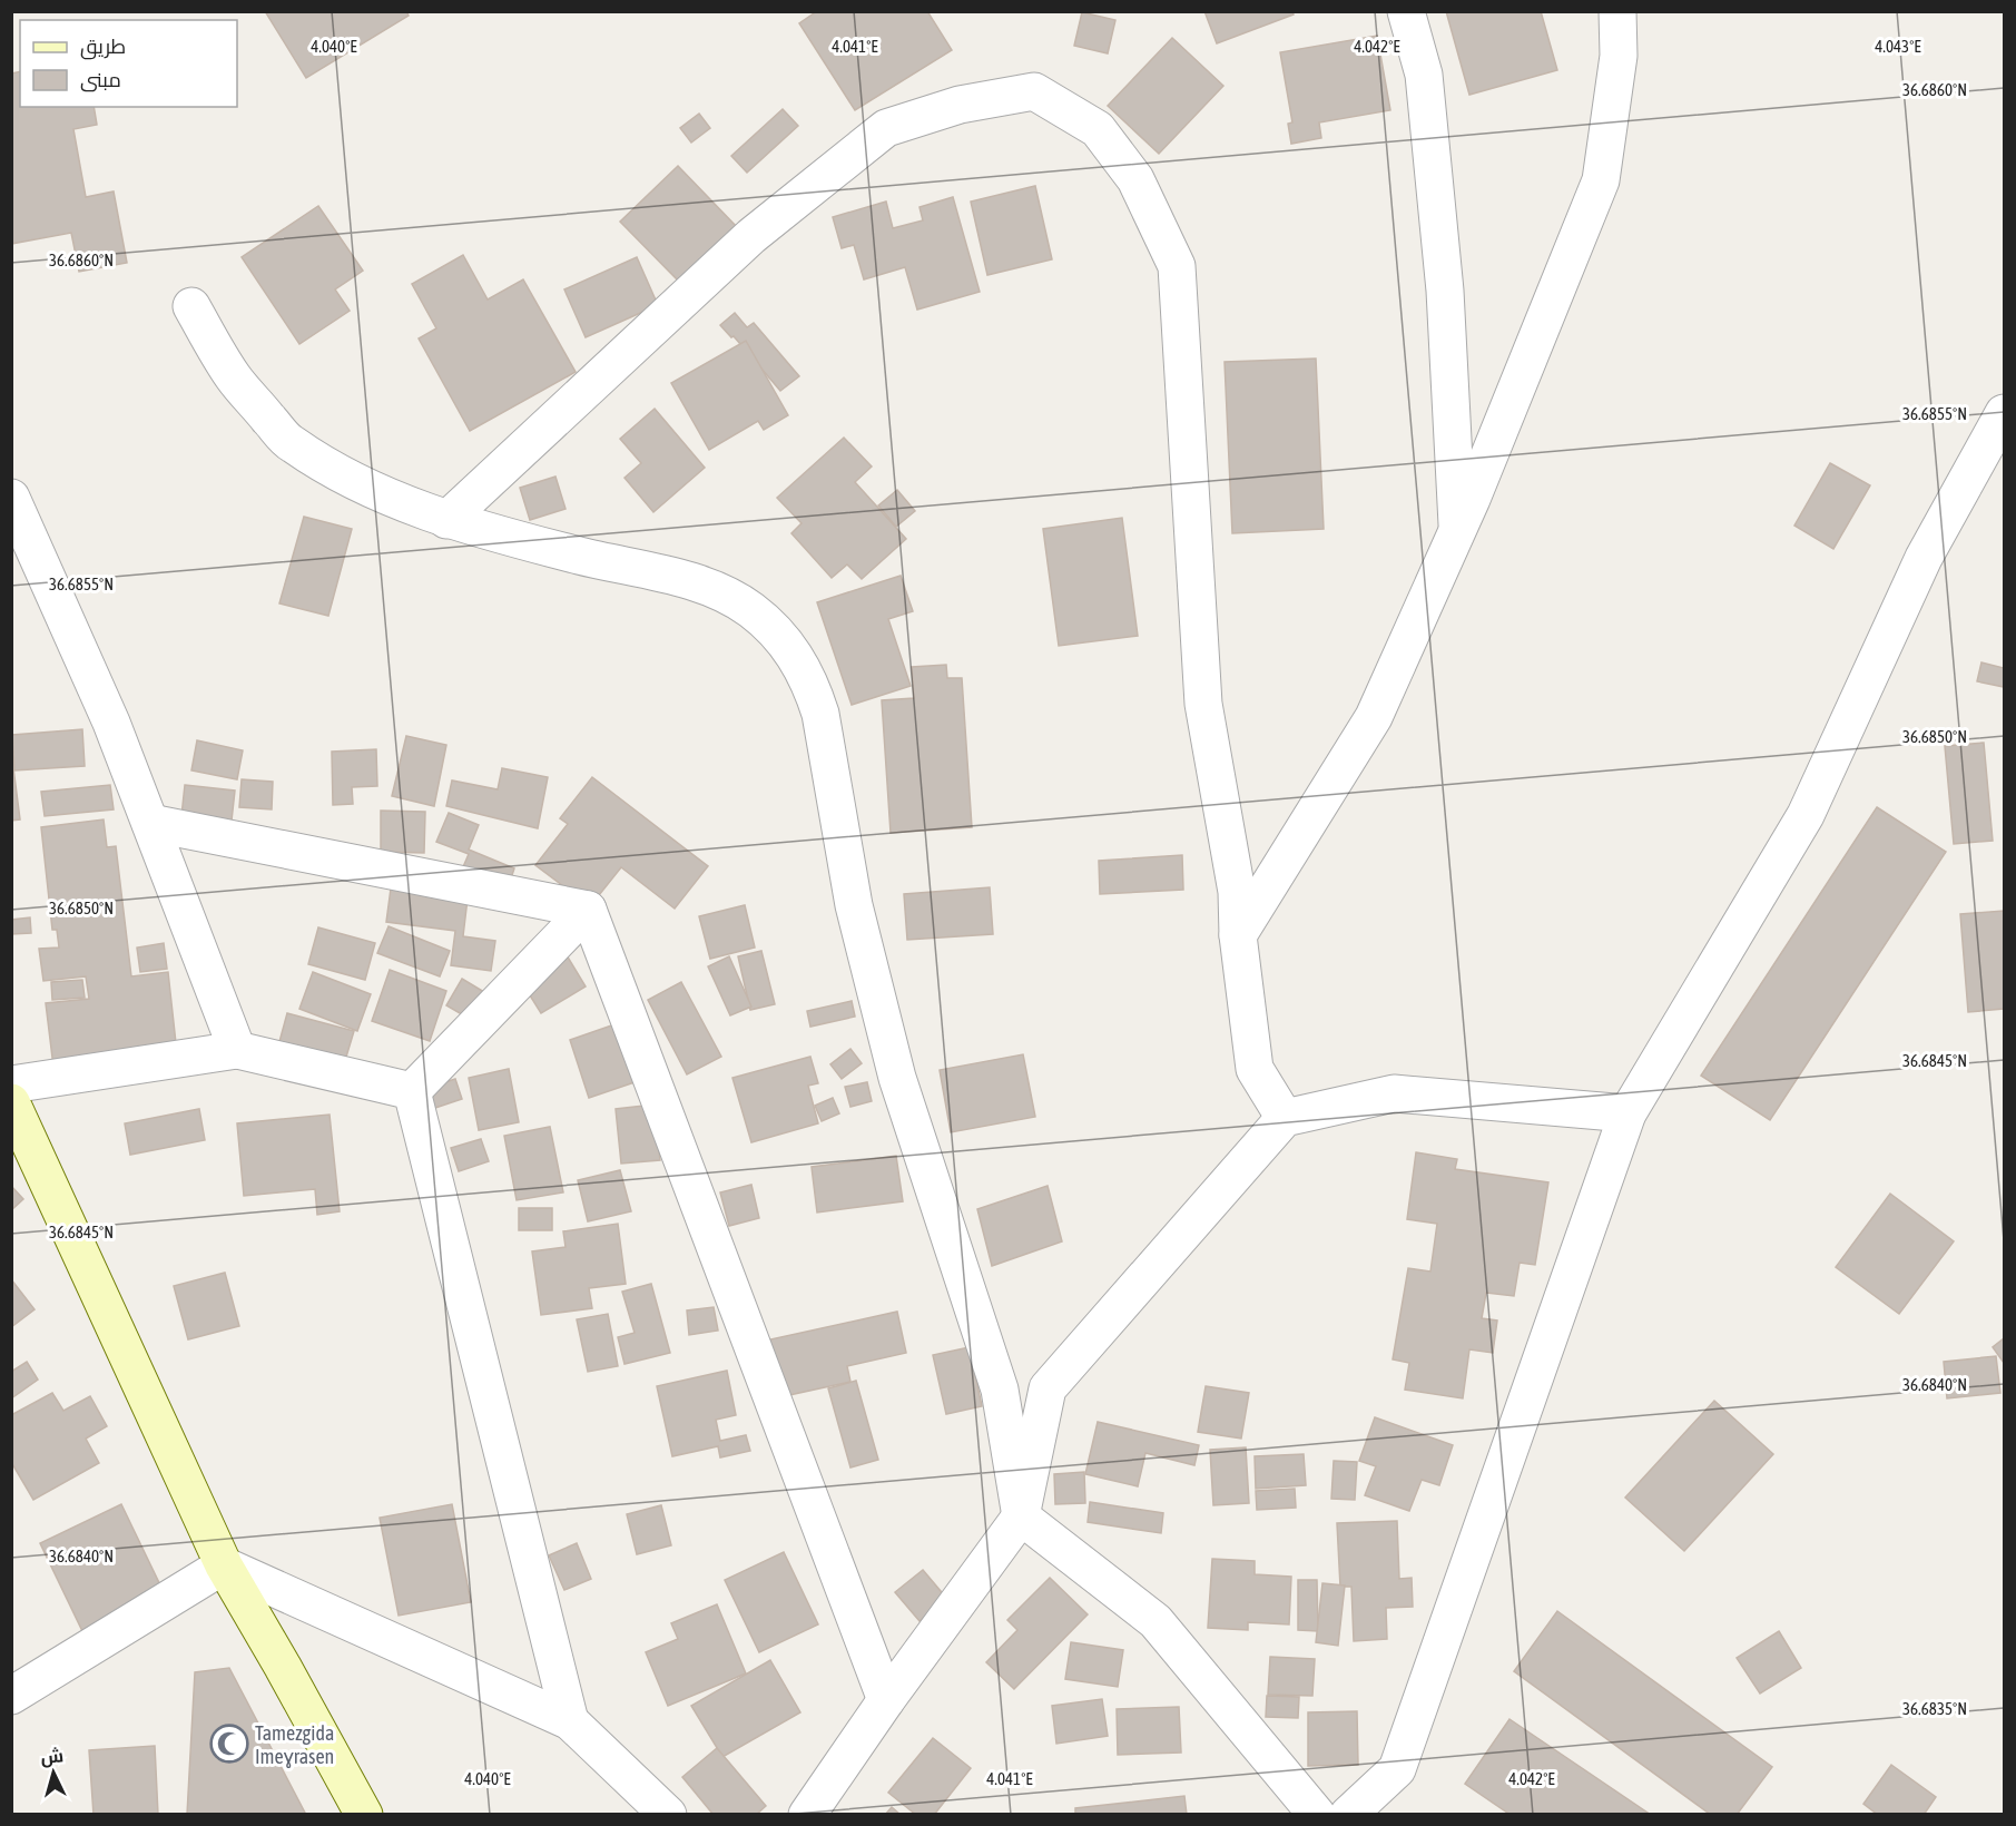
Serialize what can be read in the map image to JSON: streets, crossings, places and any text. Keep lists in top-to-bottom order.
{
  "places": {
    "mosque": ["Tamezgida Imeɣrasen"]
  },
  "legend": ["طريق", "مبنى"],
  "north": "top",
  "coordinates": [
    "4.040°E",
    "4.041°E",
    "4.042°E",
    "4.043°E",
    "36.6860°N",
    "36.6855°N",
    "36.6850°N",
    "36.6845°N",
    "36.6840°N",
    "36.6835°N"
  ]
}
